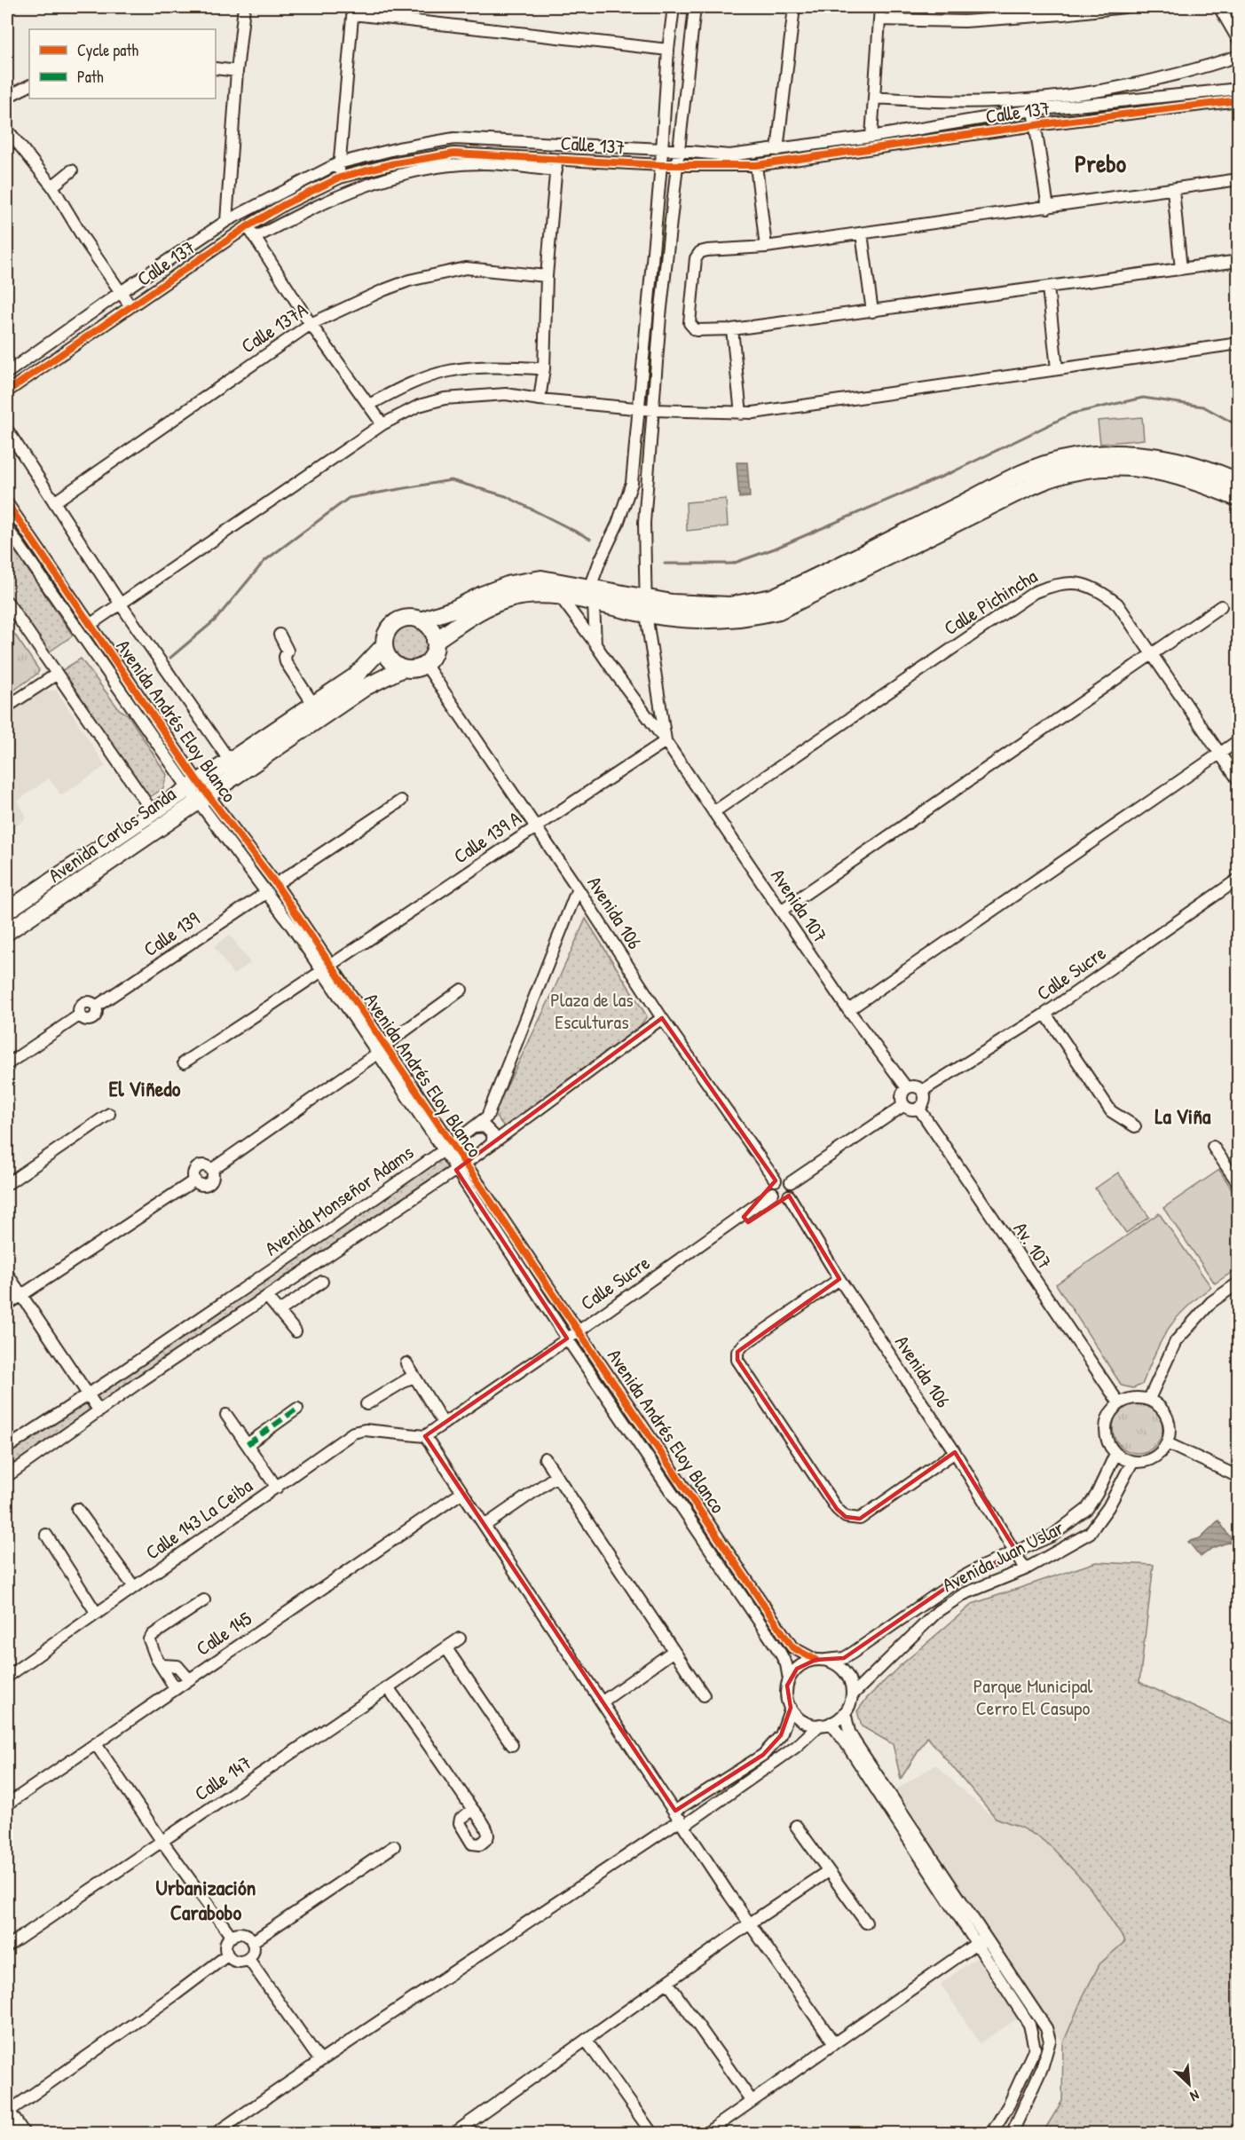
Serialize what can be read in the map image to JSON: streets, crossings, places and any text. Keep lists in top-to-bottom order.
{
  "streets": {
    "street": [
      "Calle 137",
      "Calle 137A",
      "Calle Pichincha",
      "Avenida Andrés Eloy Blanco",
      "Avenida Carlos Sanda",
      "Calle 139 A",
      "Avenida 107",
      "Avenida 106",
      "Calle 139",
      "Calle Sucre",
      "Avenida Monseñor Adams",
      "Av. 107",
      "Calle 143 La Ceiba",
      "Avenida Juan Uslar",
      "Calle 145",
      "Calle 147"
    ]
  },
  "crossings": [
    ["Calle 137", "Calle 137A"],
    ["Calle Pichincha", "Avenida 107"],
    ["Avenida Andrés Eloy Blanco", "Avenida Carlos Sanda"],
    ["Avenida Andrés Eloy Blanco", "Calle 139 A"],
    ["Avenida Andrés Eloy Blanco", "Calle 139"],
    ["Avenida Andrés Eloy Blanco", "Calle Sucre"],
    ["Avenida Andrés Eloy Blanco", "Avenida Monseñor Adams"],
    ["Avenida Andrés Eloy Blanco", "Avenida Juan Uslar"],
    ["Avenida Carlos Sanda", "Avenida 106"],
    ["Calle 139 A", "Avenida 107"],
    ["Calle 139 A", "Avenida 106"],
    ["Avenida 107", "Calle Sucre"],
    ["Avenida 107", "Av. 107"],
    ["Avenida 106", "Calle Sucre"],
    ["Avenida 106", "Avenida Monseñor Adams"],
    ["Avenida 106", "Avenida Juan Uslar"],
    ["Calle Sucre", "Av. 107"],
    ["Calle Sucre", "Calle 143 La Ceiba"],
    ["Av. 107", "Avenida Juan Uslar"]
  ],
  "districts": [
    "Prebo",
    "El Viñedo",
    "La Viña",
    "Urbanización Carabobo"
  ],
  "parks": ["Plaza de las Esculturas", "Parque Municipal Cerro El Casupo"],
  "legend": ["Cycle path", "Path"],
  "north": "bottom right"
}
